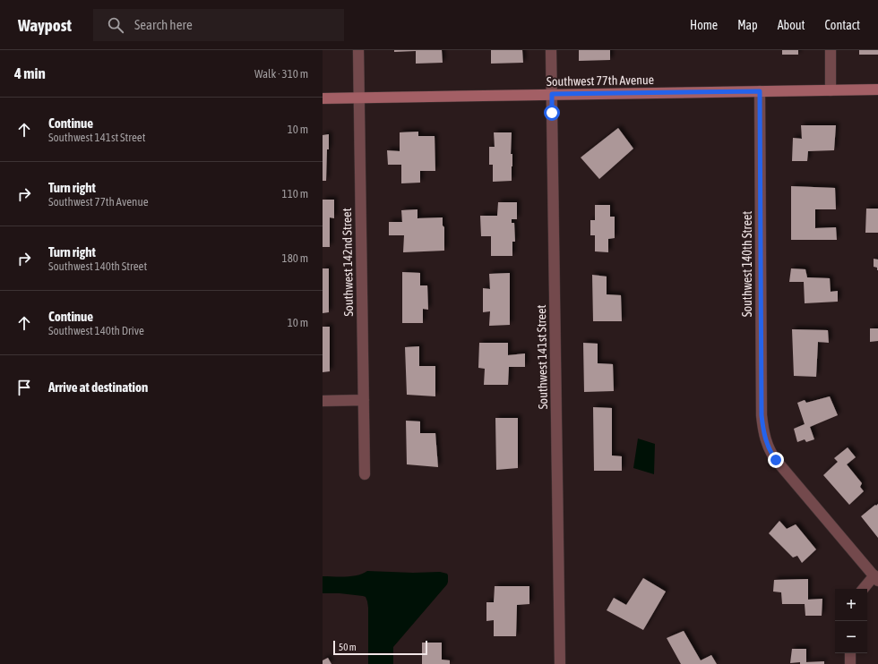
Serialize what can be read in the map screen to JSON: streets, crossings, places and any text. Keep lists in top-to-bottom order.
{
  "streets": {
    "street": [
      "Southwest 77th Avenue",
      "Southwest 142nd Street",
      "Southwest 140th Street",
      "Southwest 141st Street"
    ]
  },
  "crossings": [
    ["Southwest 77th Avenue", "Southwest 142nd Street"],
    ["Southwest 77th Avenue", "Southwest 140th Street"],
    ["Southwest 77th Avenue", "Southwest 141st Street"]
  ],
  "scale_bar": "50 m",
  "page": {
    "header": "Waypost",
    "search": "Search here",
    "nav": [
      "Home",
      "Map",
      "About",
      "Contact"
    ],
    "heading": ["4 min", "Walk · 310 m"],
    "list": [
      ["Continue", "Southwest 141st Street", "10 m"],
      ["Turn right", "Southwest 77th Avenue", "110 m"],
      ["Turn right", "Southwest 140th Street", "180 m"],
      ["Continue", "Southwest 140th Drive", "10 m"],
      "Arrive at destination"
    ],
    "map_buttons": ["+", "−"],
    "scale": "50 m"
  }
}
